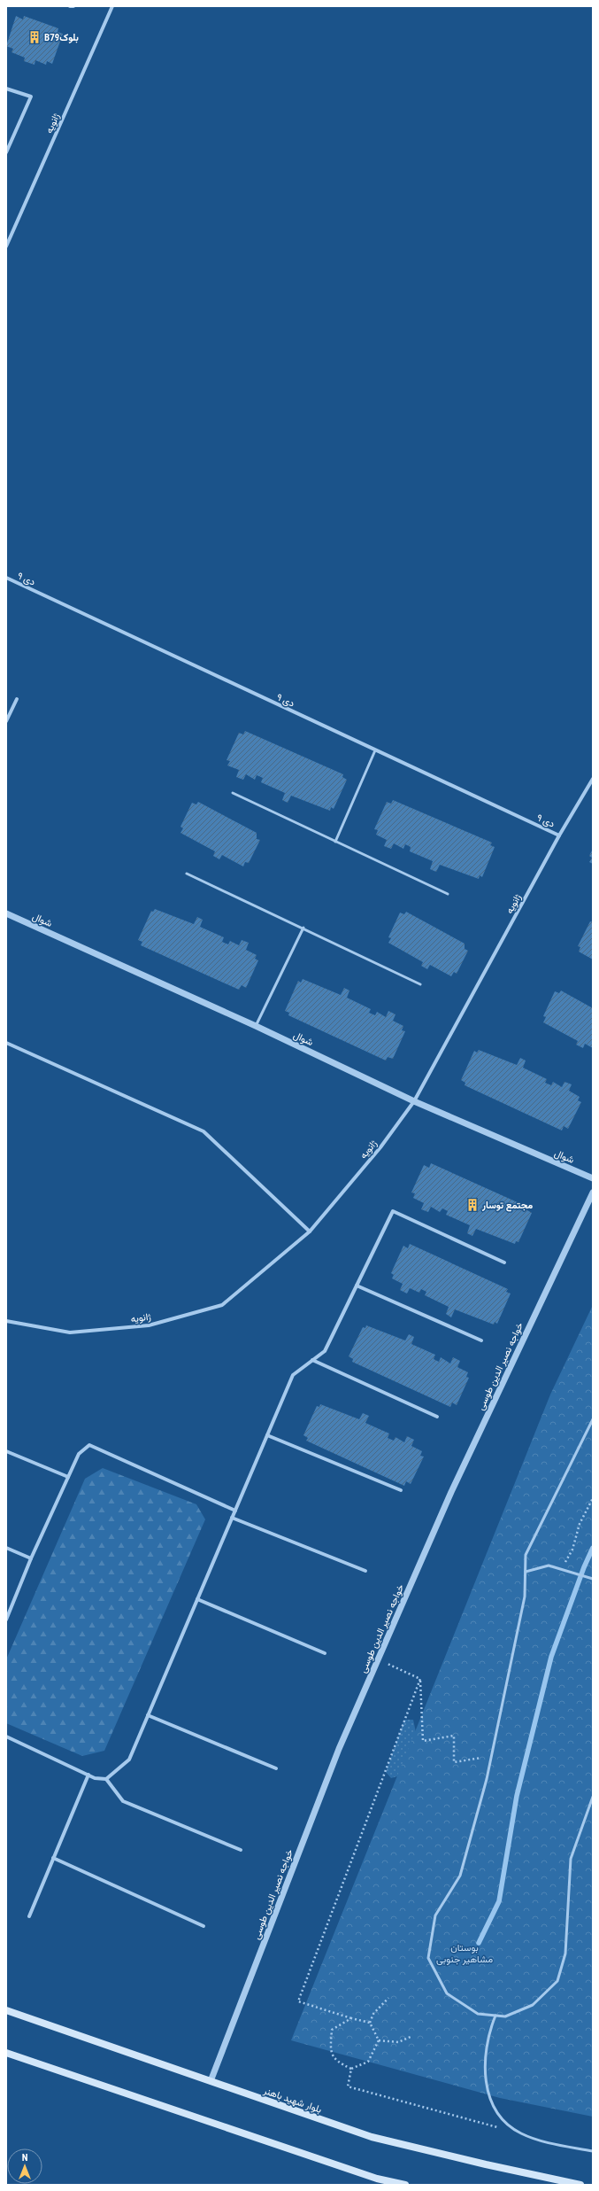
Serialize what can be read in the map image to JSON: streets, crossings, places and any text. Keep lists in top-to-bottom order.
{
  "streets": {
    "main road": ["بلوار شهید باهنر"],
    "street": [
      "ژانویه",
      "۹ دی",
      "شوال",
      "خواجه نصیر الدین طوسی"
    ]
  },
  "crossings": [
    ["ژانویه", "۹ دی"],
    ["ژانویه", "شوال"],
    ["خواجه نصیر الدین طوسی", "بلوار شهید باهنر"]
  ],
  "parks": ["بوستان مشاهیر جنوبی"],
  "places": {
    "building": ["B79بلوک", "مجتمع توسار"]
  },
  "north": "top"
}
